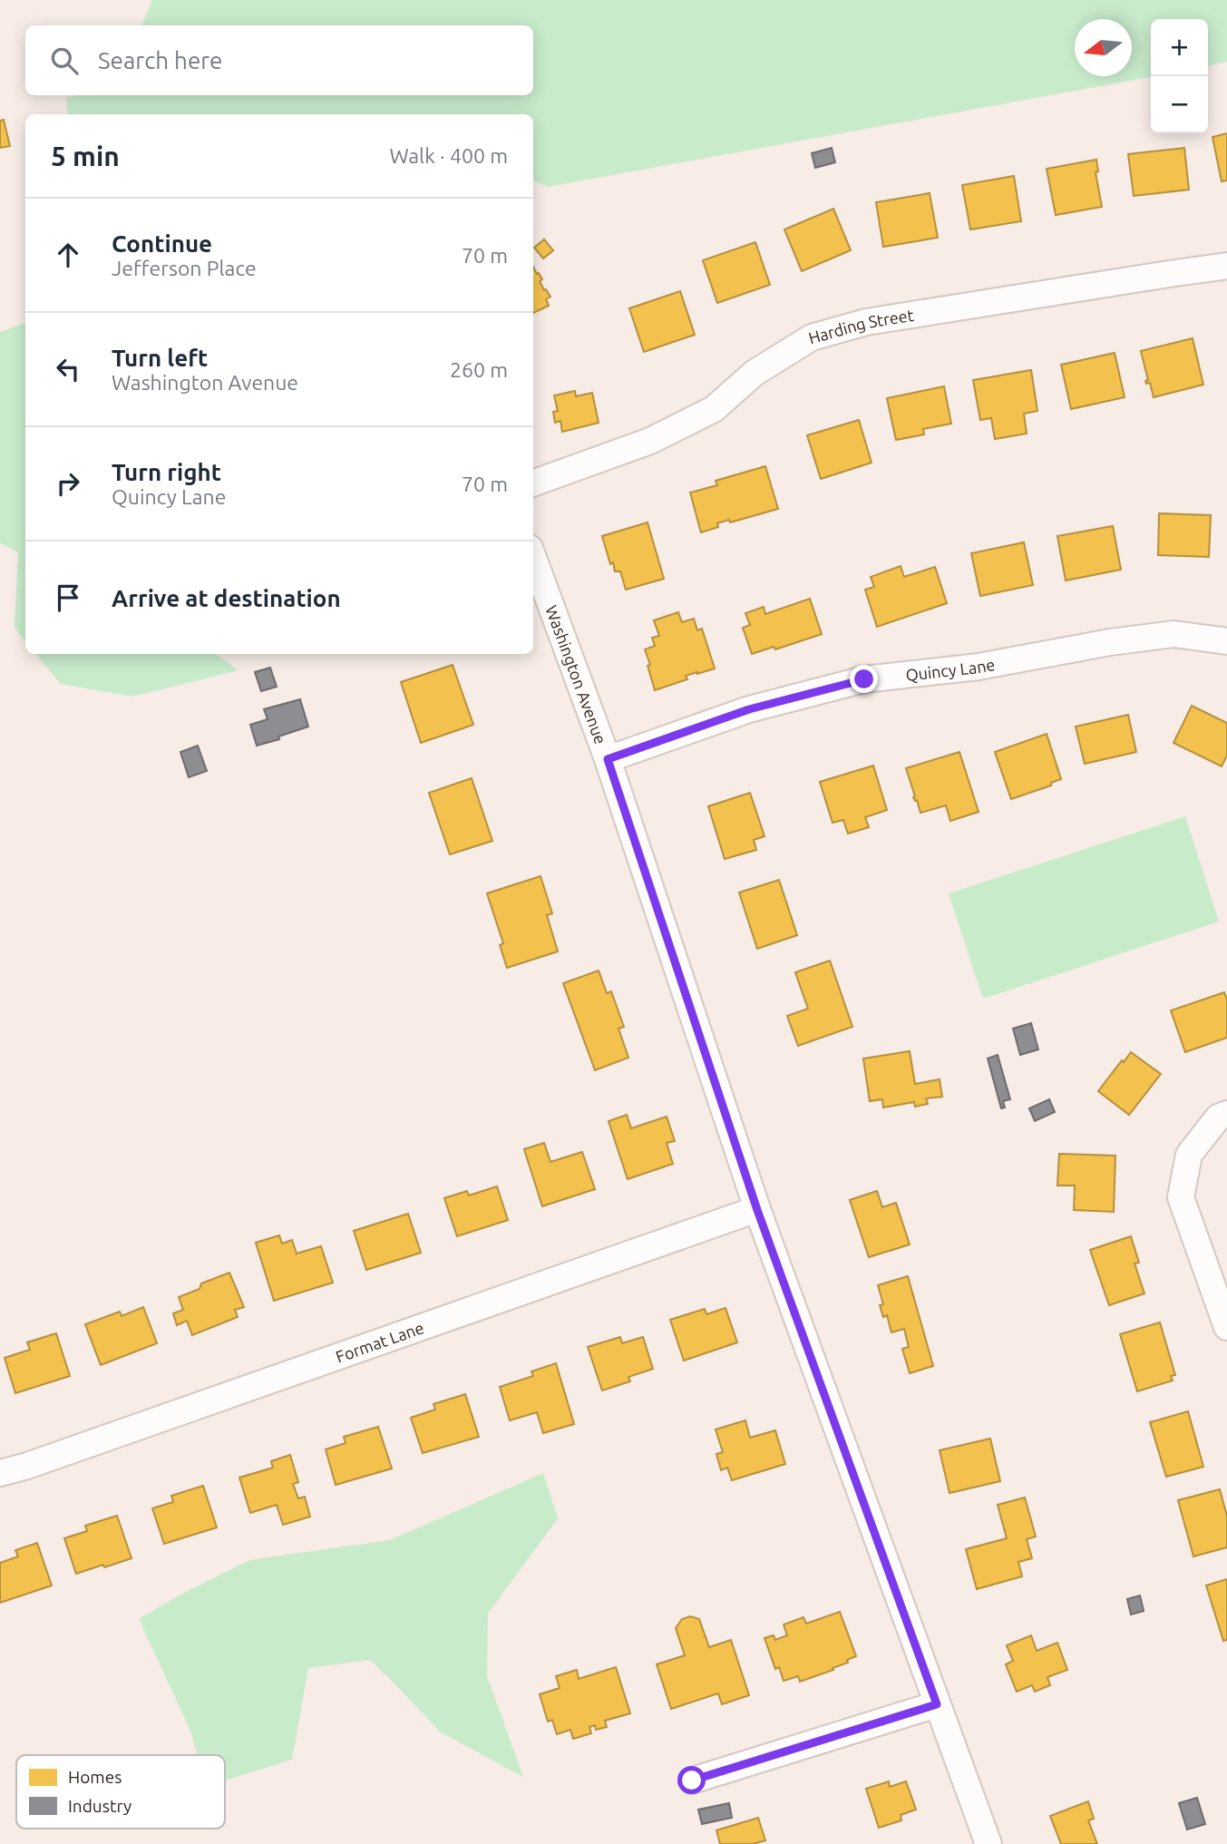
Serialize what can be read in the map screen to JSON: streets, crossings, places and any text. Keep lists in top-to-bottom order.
{
  "streets": {
    "street": [
      "Harding Street",
      "Quincy Lane",
      "Washington Avenue",
      "Format Lane"
    ]
  },
  "crossings": [
    ["Quincy Lane", "Washington Avenue"],
    ["Washington Avenue", "Format Lane"]
  ],
  "legend": ["Homes", "Industry"],
  "north": "left",
  "page": {
    "map_buttons": ["+", "−"],
    "search": "Search here",
    "heading": ["5 min", "Walk · 400 m"],
    "list": [
      ["Continue", "Jefferson Place", "70 m"],
      ["Turn left", "Washington Avenue", "260 m"],
      ["Turn right", "Quincy Lane", "70 m"],
      "Arrive at destination"
    ]
  }
}
